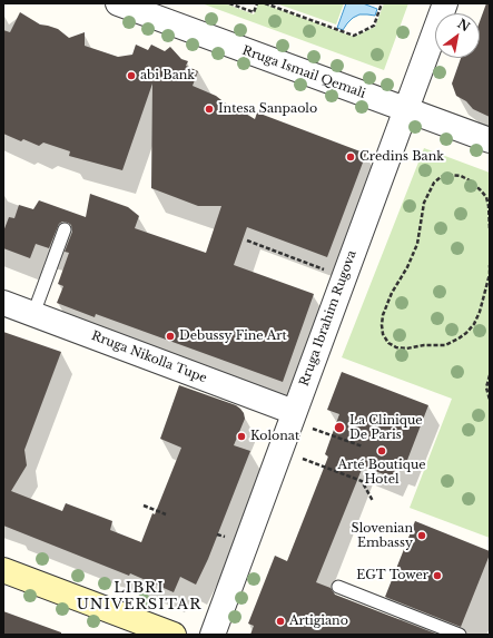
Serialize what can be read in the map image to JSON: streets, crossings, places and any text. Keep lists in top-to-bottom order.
{
  "streets": {
    "street": ["Rruga Ismail Qemali", "Rruga Ibrahim Rugova", "Rruga Nikolla Tupe"]
  },
  "crossings": [
    ["Rruga Ismail Qemali", "Rruga Ibrahim Rugova"],
    ["Rruga Ibrahim Rugova", "Rruga Nikolla Tupe"]
  ],
  "districts": ["LIBRI UNIVERSITAR"],
  "places": [
    "abi Bank",
    "Intesa Sanpaolo",
    "Credins Bank",
    "Debussy Fine Art",
    "La Clinique De Paris",
    "Kolonat",
    "Arté Boutique Hotel",
    "Slovenian Embassy",
    "EGT Tower",
    "Artigiano"
  ],
  "north": "top right"
}
